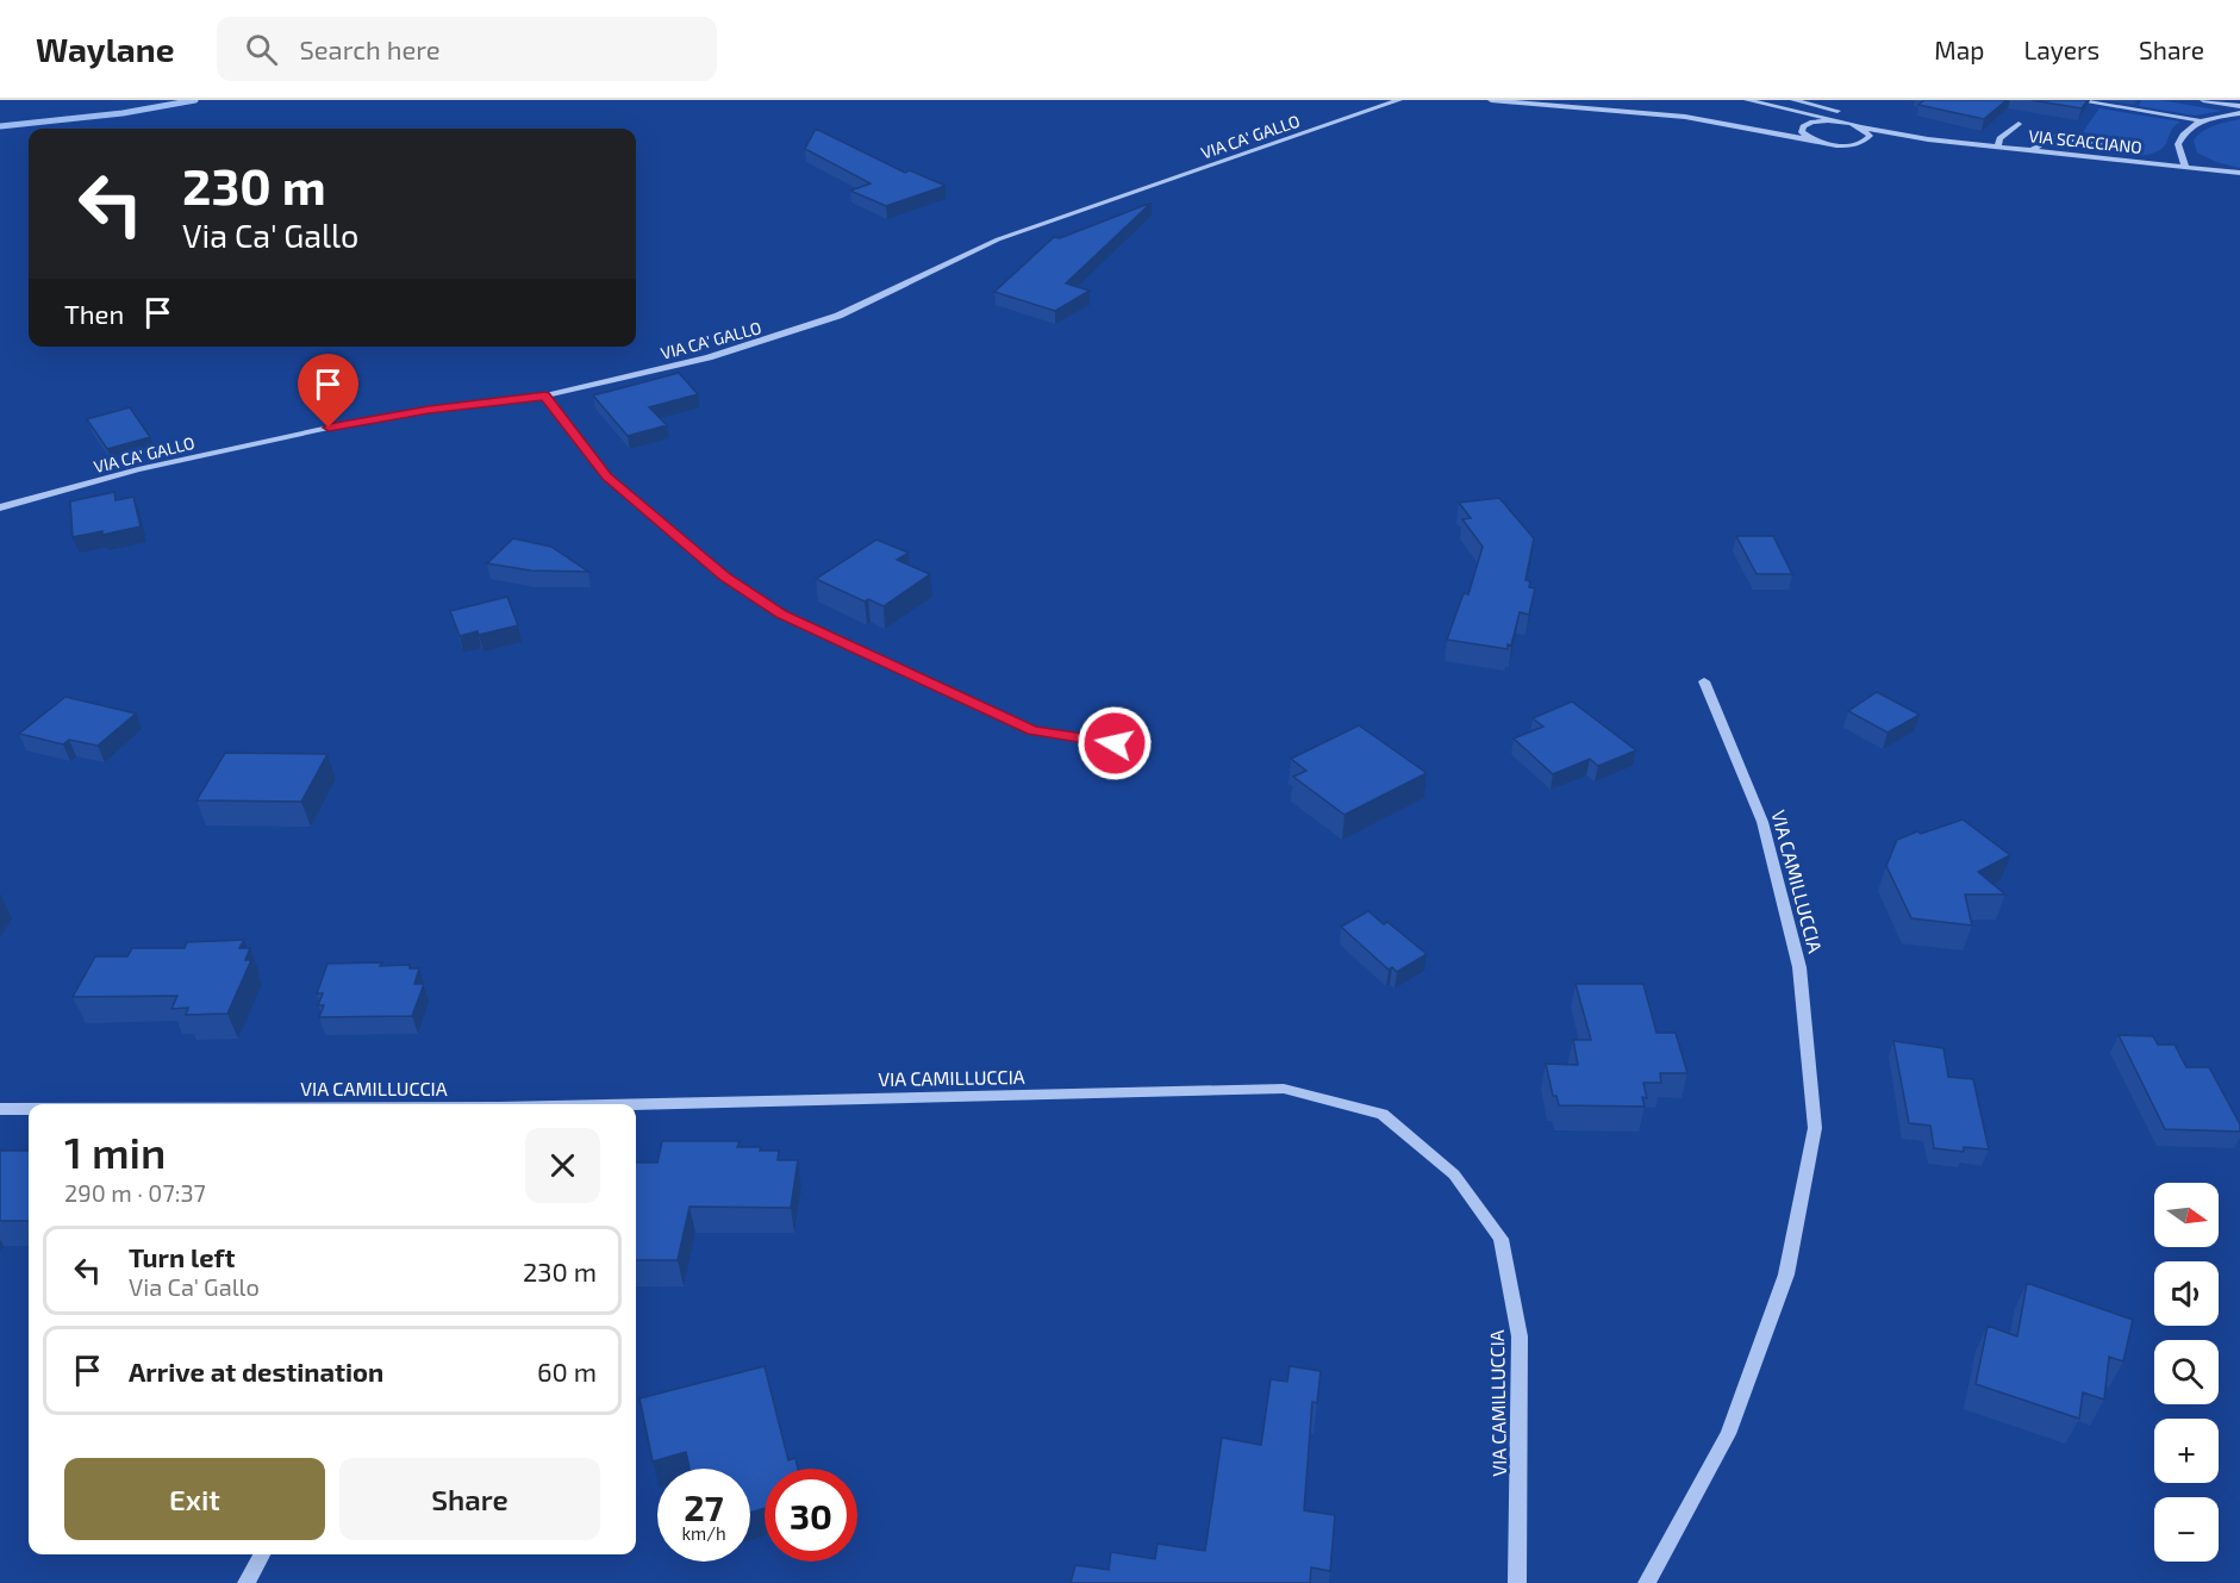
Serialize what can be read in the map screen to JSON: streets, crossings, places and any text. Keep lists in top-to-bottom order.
{
  "streets": {
    "street": ["VIA CA' GALLO", "VIA SCACCIANO", "VIA CAMILLUCCIA"]
  },
  "north": "right",
  "page": {
    "header": "Waylane",
    "search": "Search here",
    "nav": ["Map", "Layers", "Share"],
    "turn": ["230 m", "Via Ca' Gallo"],
    "then": "Then",
    "heading": ["1 min", "290 m · 07:37"],
    "map_buttons": ["+", "−"],
    "list": [
      {
        "name": "Turn left",
        "note": "Via Ca' Gallo",
        "value": "230 m"
      },
      {
        "name": "Arrive at destination",
        "value": "60 m"
      }
    ],
    "buttons": ["Exit", "Share"],
    "speed": "27 km/h",
    "limit": "30"
  }
}
